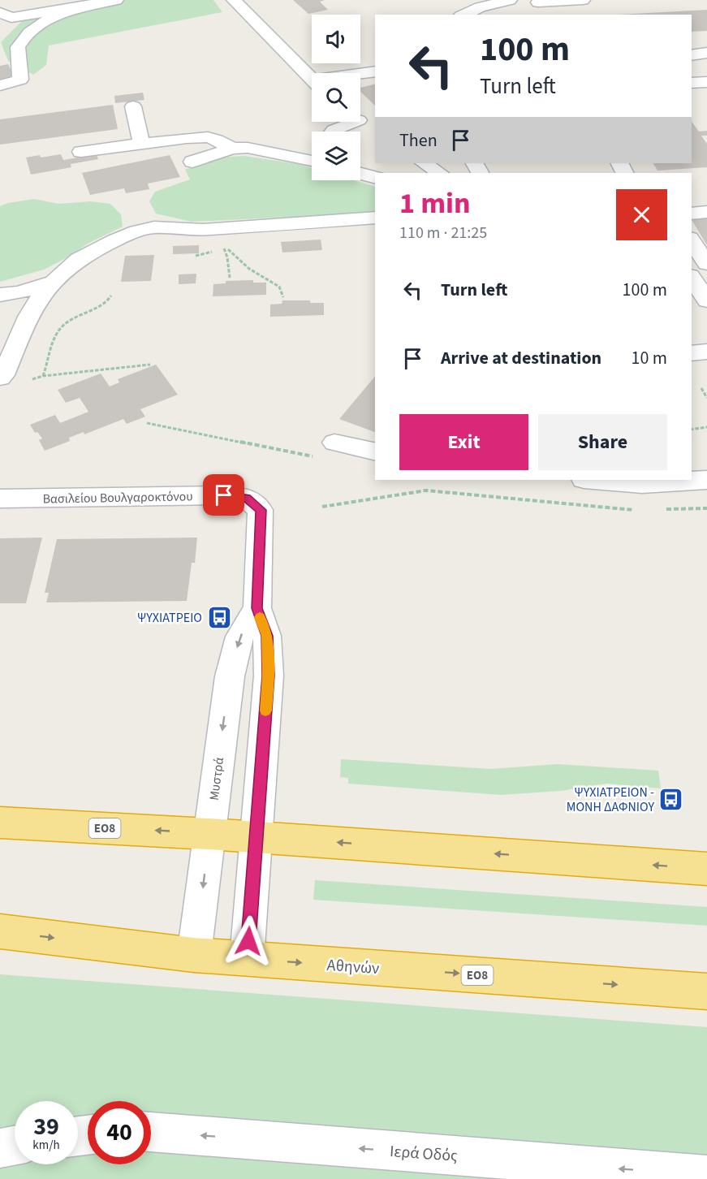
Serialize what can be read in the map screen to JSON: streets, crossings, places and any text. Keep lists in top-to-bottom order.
{
  "streets": {
    "highway": ["ΕΟ8", "Αθηνών"],
    "street": ["Βασιλείου Βουλγαροκτόνου", "Μυστρά", "Ιερά Οδός"]
  },
  "crossings": [
    ["Βασιλείου Βουλγαροκτόνου", "Μυστρά"],
    ["Μυστρά", "ΕΟ8"],
    ["Μυστρά", "Αθηνών"]
  ],
  "one_way": ["Ιερά Οδός"],
  "places": {
    "bus stop": ["ΨΥΧΙΑΤΡΕΙΟ", "ΨΥΧΙΑΤΡΕΙΟΝ - ΜΟΝΗ ΔΑΦΝΙΟΥ"]
  },
  "page": {
    "turn": ["100 m", "Turn left"],
    "then": "Then",
    "heading": ["1 min", "110 m · 21:25"],
    "list": [
      {
        "name": "Turn left",
        "value": "100 m"
      },
      {
        "name": "Arrive at destination",
        "value": "10 m"
      }
    ],
    "buttons": ["Exit", "Share"],
    "speed": "39 km/h",
    "limit": "40"
  }
}
